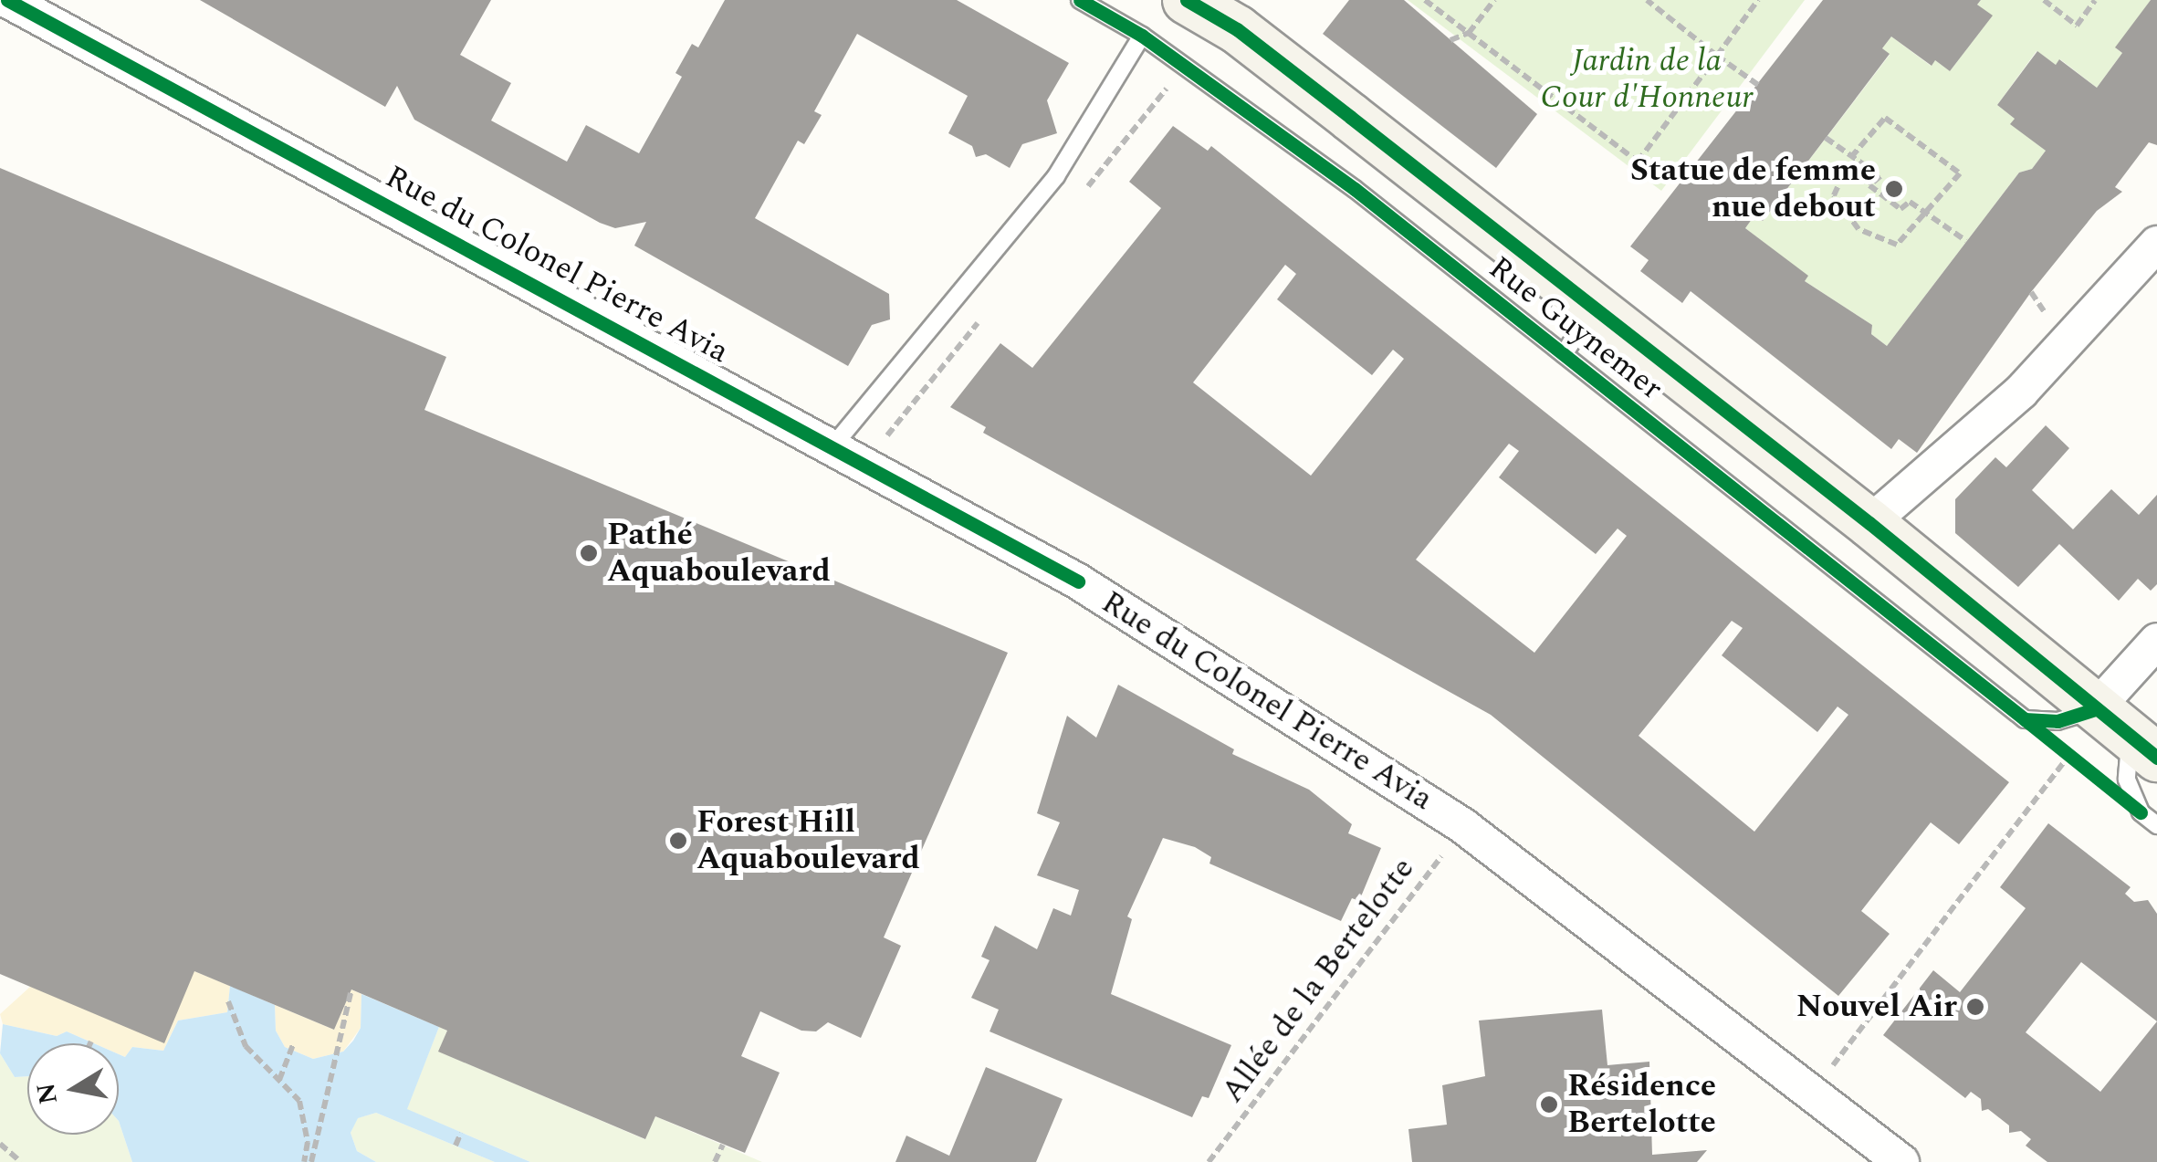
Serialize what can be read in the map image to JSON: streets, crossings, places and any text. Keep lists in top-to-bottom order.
{
  "streets": {
    "main road": ["Rue Guynemer"],
    "street": ["Rue du Colonel Pierre Avia"],
    "path": ["Allée de la Bertelotte"]
  },
  "crossings": [
    ["Rue du Colonel Pierre Avia", "Allée de la Bertelotte"]
  ],
  "parks": ["Jardin de la Cour d'Honneur"],
  "places": [
    "Statue de femme nue debout",
    "Pathé Aquaboulevard",
    "Forest Hill Aquaboulevard",
    "Nouvel Air",
    "Résidence Bertelotte"
  ],
  "north": "left"
}
